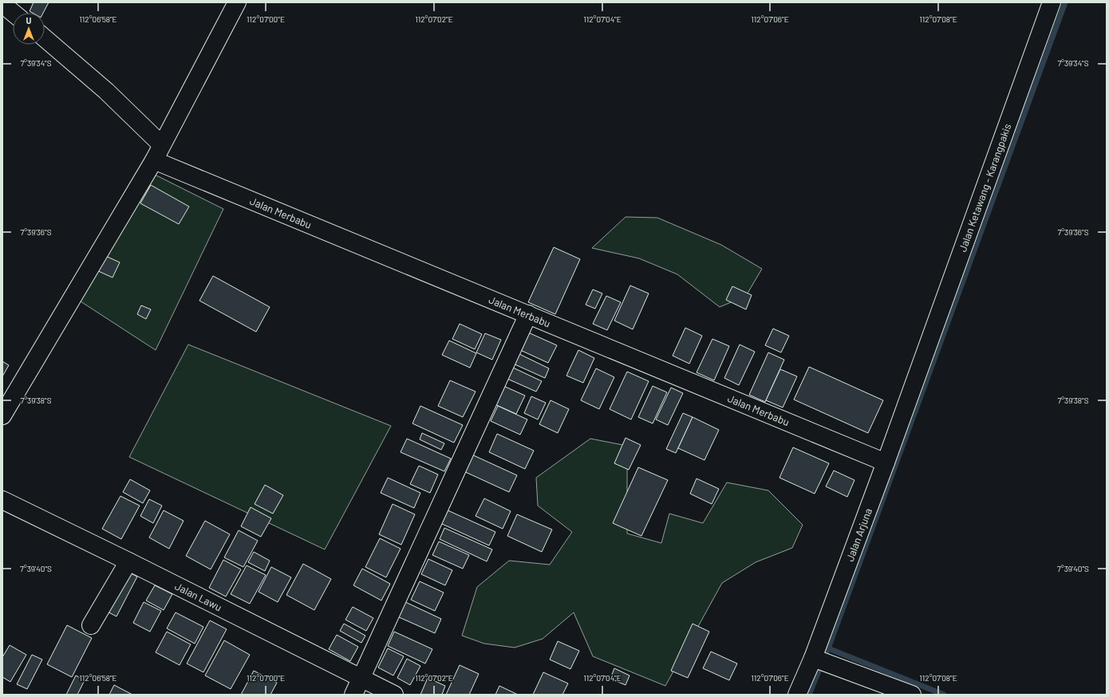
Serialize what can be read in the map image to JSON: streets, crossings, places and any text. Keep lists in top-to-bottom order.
{
  "streets": {
    "street": [
      "Jalan Ketawang - Karangpakis",
      "Jalan Merbabu",
      "Jalan Arjuna",
      "Jalan Lawu"
    ]
  },
  "crossings": [
    ["Jalan Ketawang - Karangpakis", "Jalan Arjuna"],
    ["Jalan Merbabu", "Jalan Arjuna"]
  ],
  "north": "top",
  "coordinates": [
    "112°06'58\"E",
    "112°07'00\"E",
    "112°07'02\"E",
    "112°07'04\"E",
    "112°07'06\"E",
    "112°07'08\"E",
    "7°39'34\"S",
    "7°39'36\"S",
    "7°39'38\"S",
    "7°39'40\"S"
  ]
}
